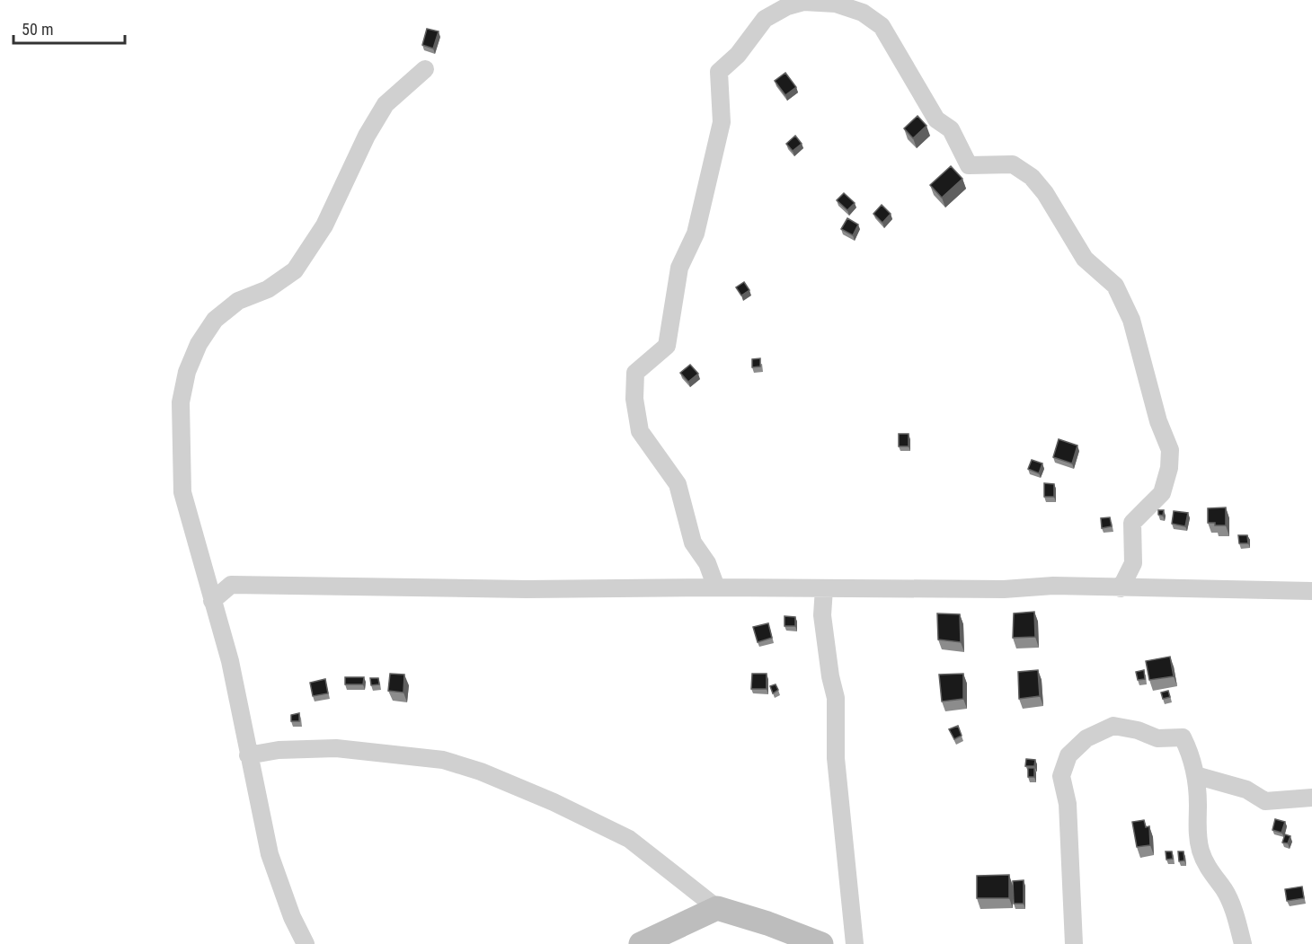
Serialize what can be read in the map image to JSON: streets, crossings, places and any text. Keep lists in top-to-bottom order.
{
  "scale_bar": "50 m"
}
